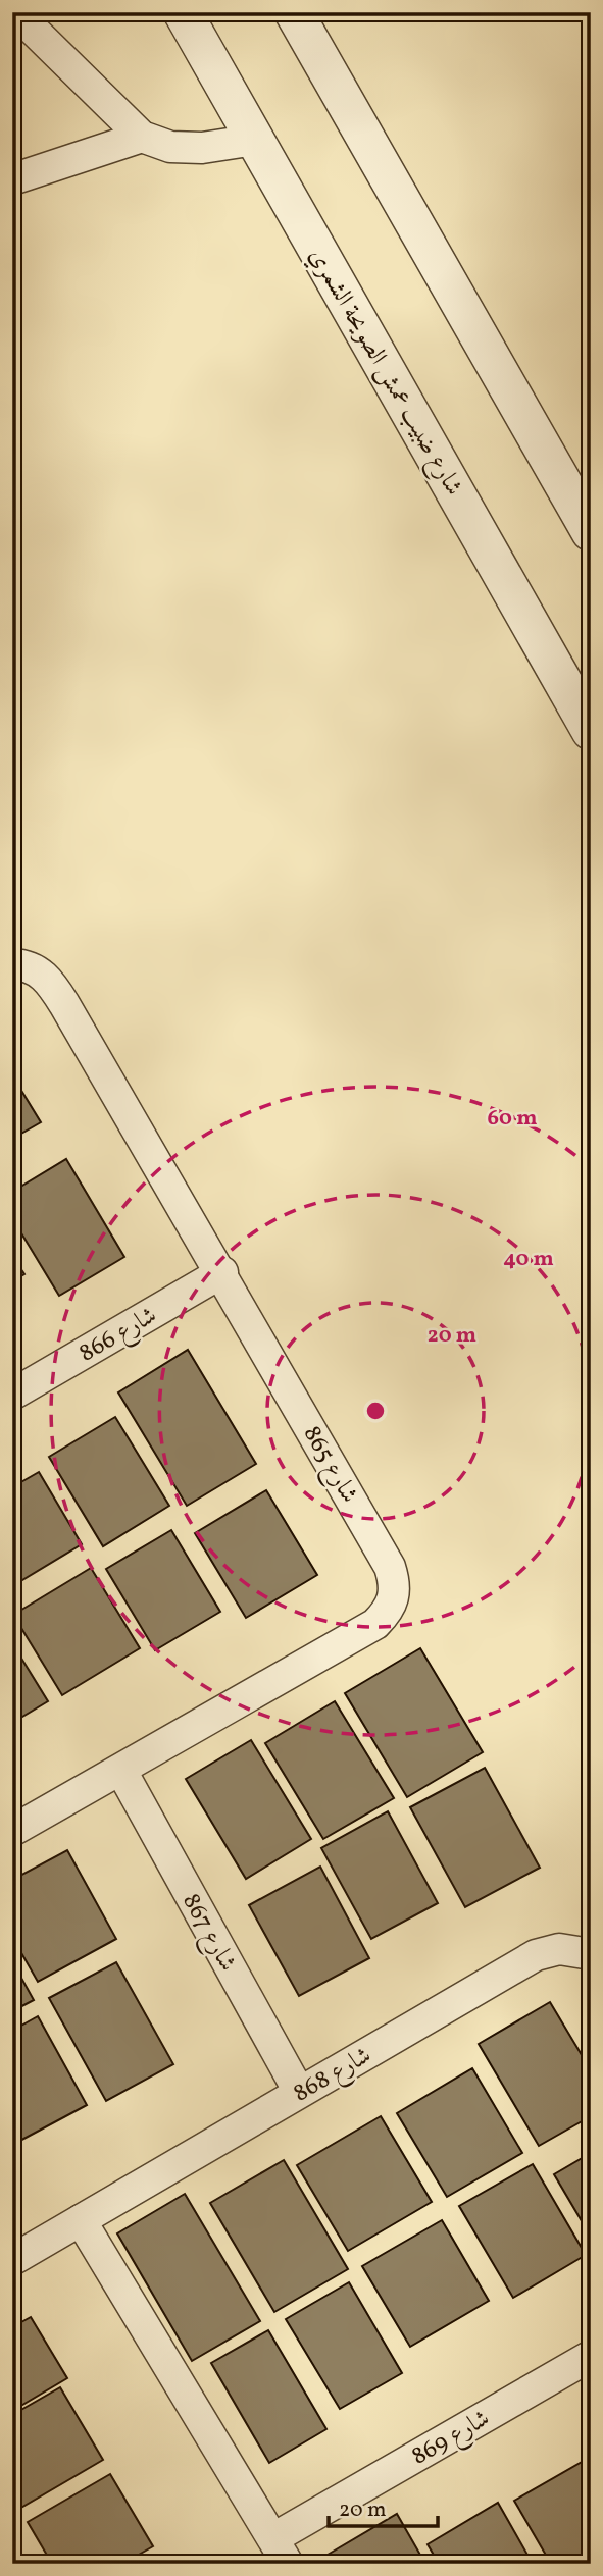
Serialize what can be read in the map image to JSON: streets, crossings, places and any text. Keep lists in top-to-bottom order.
{
  "streets": {
    "street": [
      "شارع ضبيب عمش الصويحة الشمري",
      "شارع 866",
      "شارع 865",
      "شارع 867",
      "شارع 868",
      "شارع 869"
    ]
  },
  "crossings": [
    ["شارع 866", "شارع 865"],
    ["شارع 865", "شارع 867"],
    ["شارع 867", "شارع 868"]
  ],
  "scale_bar": "20 m",
  "rings": ["60 m", "40 m", "20 m"]
}
